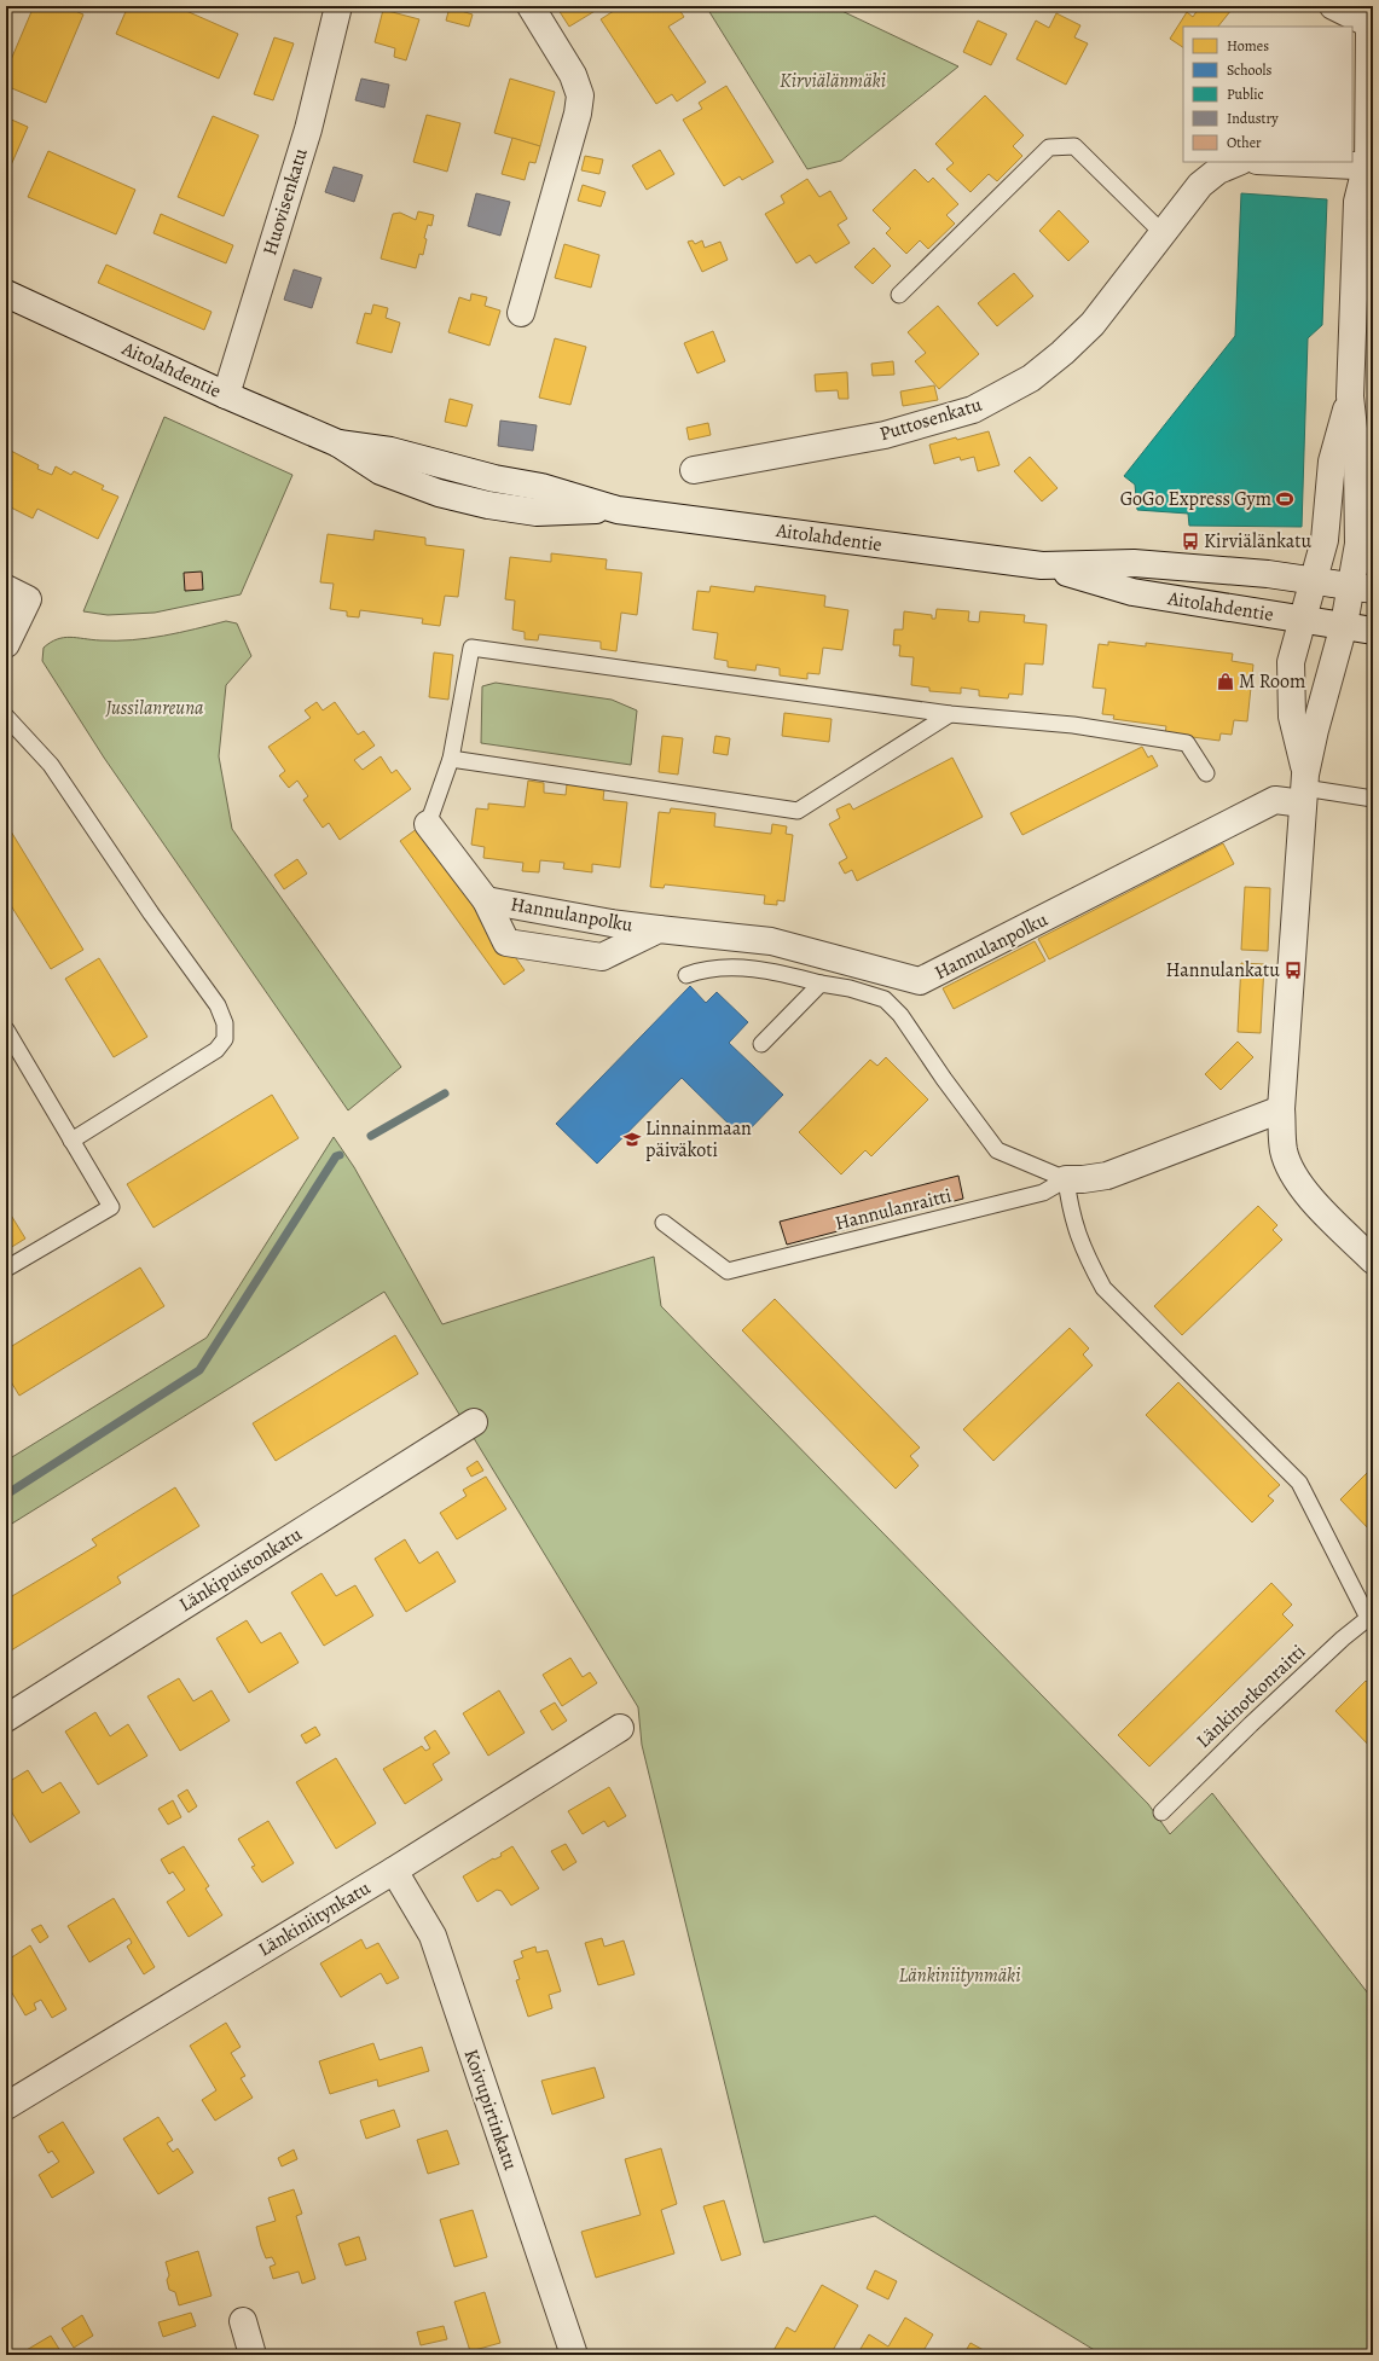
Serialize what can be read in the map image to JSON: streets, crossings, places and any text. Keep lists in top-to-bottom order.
{
  "streets": {
    "street": [
      "Huovisenkatu",
      "Aitolahdentie",
      "Puttosenkatu",
      "Hannulanpolku",
      "Länkipuistonkatu",
      "Länkiniitynkatu",
      "Koivupirtinkatu"
    ],
    "lane": ["Hannulanraitti", "Länkinotkonraitti"]
  },
  "crossings": [
    ["Huovisenkatu", "Aitolahdentie"],
    ["Länkiniitynkatu", "Koivupirtinkatu"]
  ],
  "parks": ["Kirviälänmäki", "Jussilanreuna", "Länkiniitynmäki"],
  "places": {
    "sports": ["GoGo Express Gym"],
    "bus stop": ["Kirviälänkatu", "Hannulankatu"],
    "shop": ["M Room"],
    "school or university": ["Linnainmaan päiväkoti"]
  },
  "legend": [
    "Homes",
    "Schools",
    "Public",
    "Industry",
    "Other"
  ]
}
